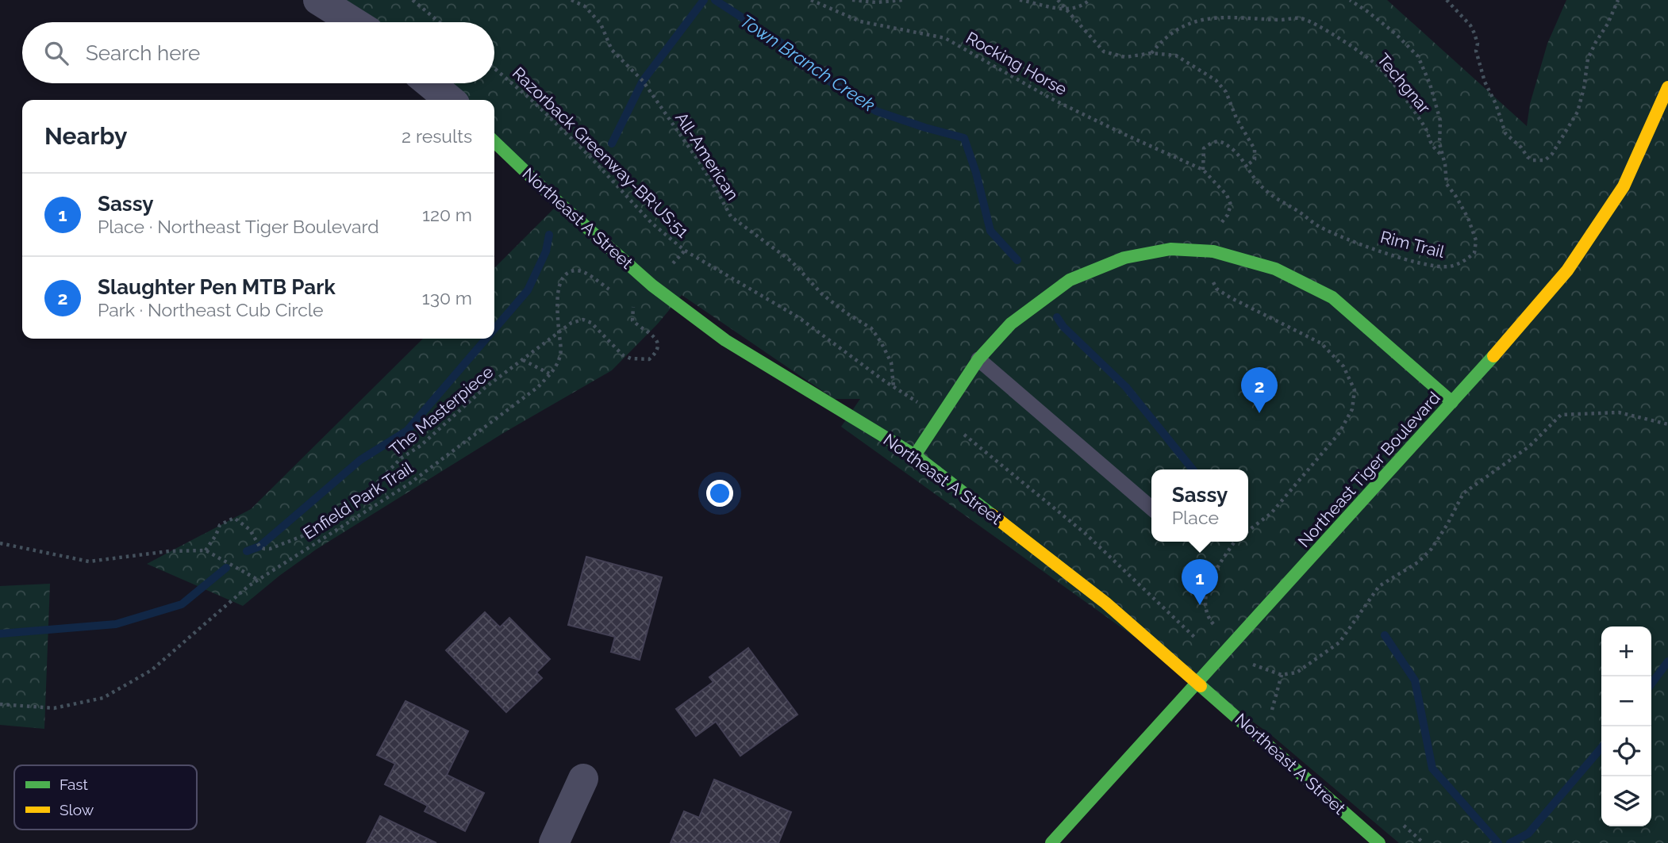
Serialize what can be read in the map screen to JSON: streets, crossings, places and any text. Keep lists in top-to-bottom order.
{
  "streets": {
    "street": ["Northeast A Street", "Northeast Tiger Boulevard"],
    "path": [
      "Rocking Horse",
      "Techgnar",
      "Razorback Greenway-BR:US:51",
      "All-American",
      "Rim Trail",
      "The Masterpiece",
      "Enfield Park Trail"
    ]
  },
  "crossings": [
    ["Rocking Horse", "Rim Trail"],
    ["Techgnar", "Rim Trail"],
    ["Razorback Greenway-BR:US:51", "All-American"]
  ],
  "water": ["Town Branch Creek"],
  "legend": ["Fast", "Slow"],
  "page": {
    "search": "Search here",
    "heading": ["Nearby", "2 results"],
    "list": [
      {
        "mark": "1",
        "name": "Sassy",
        "note": "Place · Northeast Tiger Boulevard",
        "value": "120 m"
      },
      {
        "mark": "2",
        "name": "Slaughter Pen MTB Park",
        "note": "Park · Northeast Cub Circle",
        "value": "130 m"
      }
    ],
    "pins": ["2", "1"],
    "popup": ["Sassy", "Place"],
    "map_buttons": ["+", "−"]
  }
}
